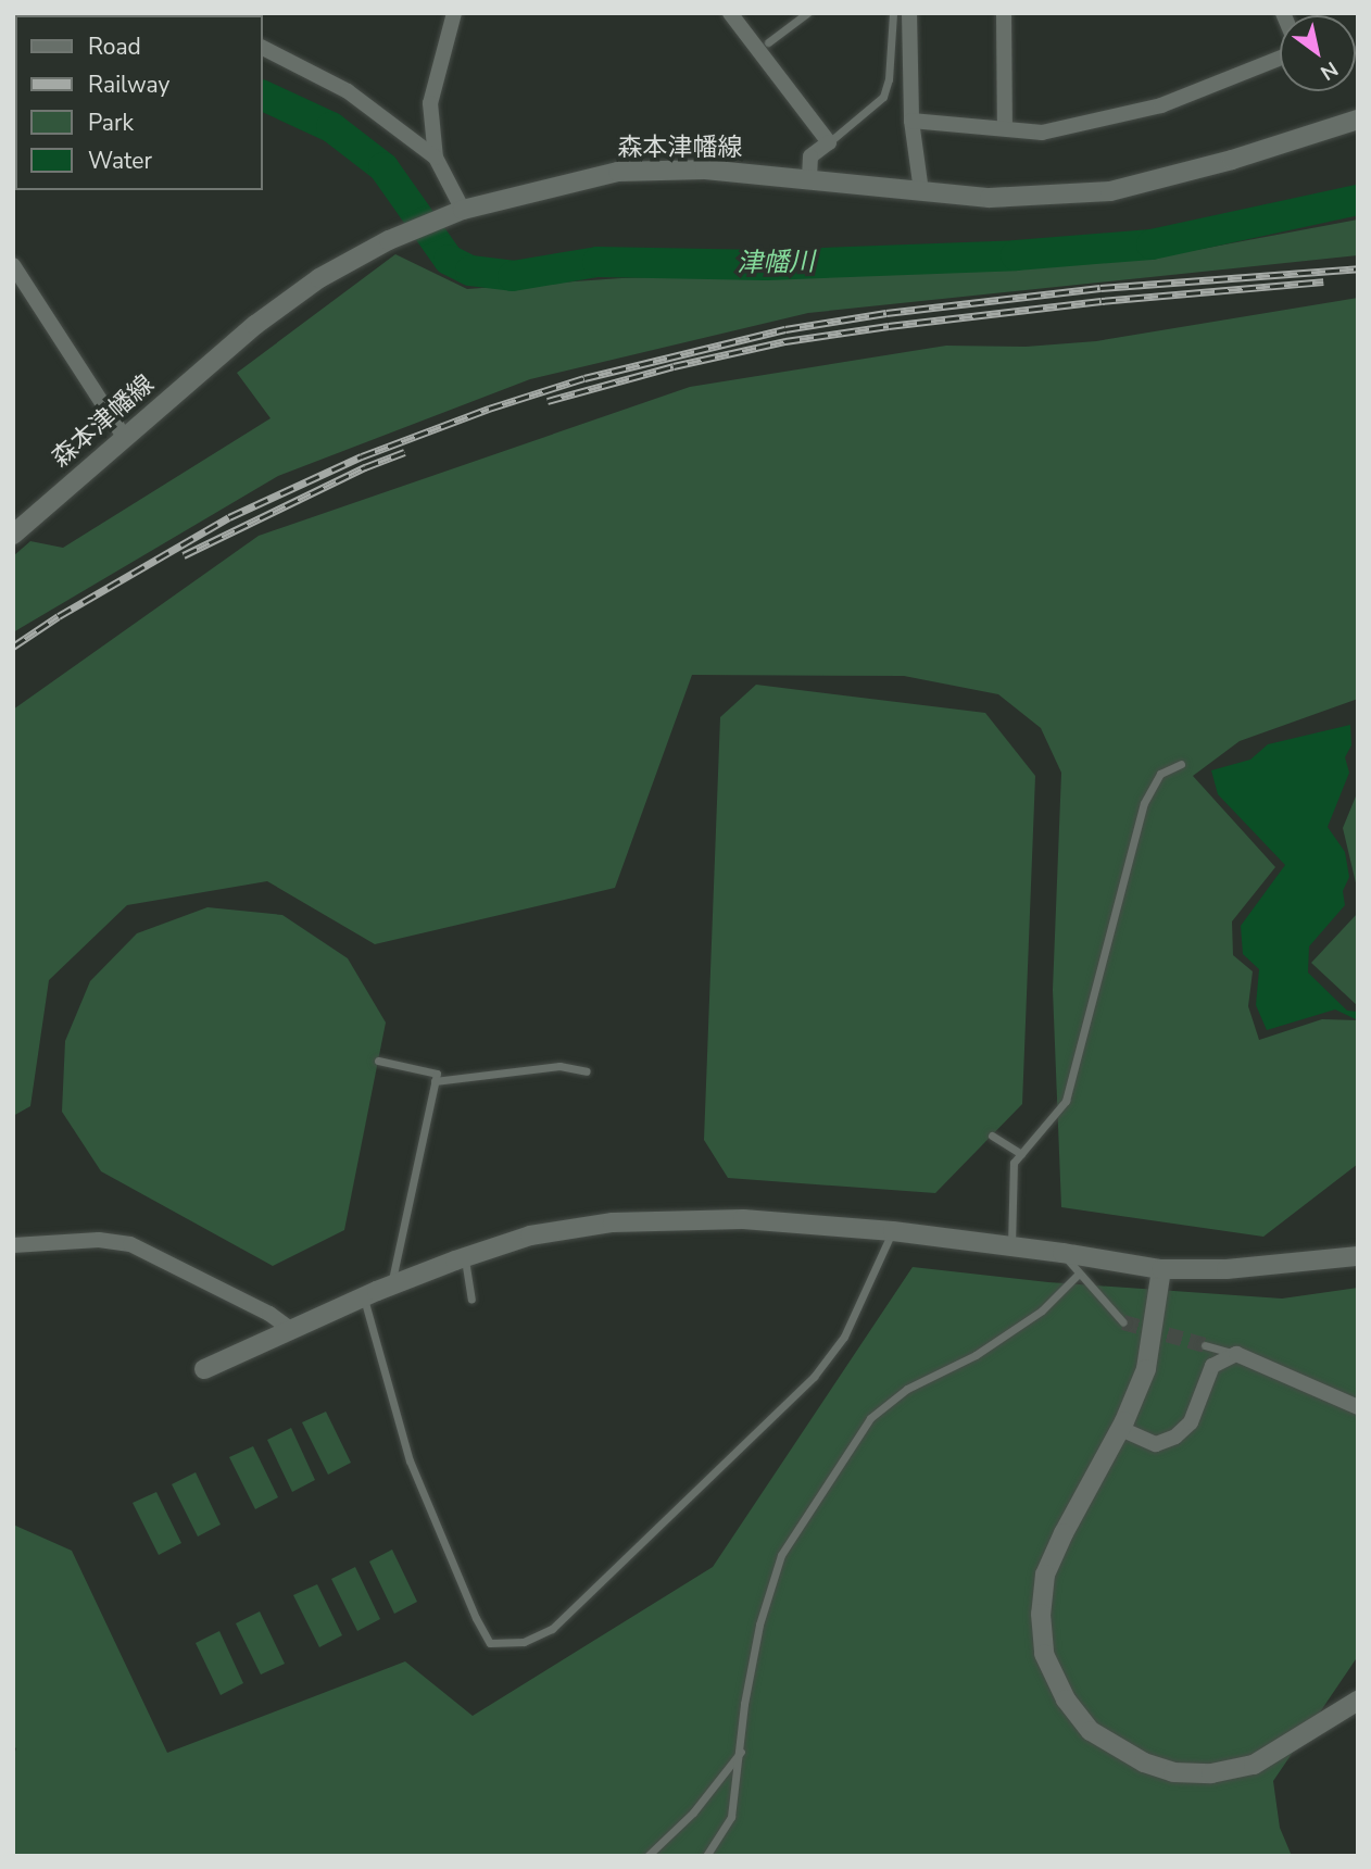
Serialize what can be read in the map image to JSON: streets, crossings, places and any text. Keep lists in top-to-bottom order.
{
  "streets": {
    "street": ["森本津幡線"]
  },
  "water": ["津幡川"],
  "legend": [
    "Road",
    "Railway",
    "Park",
    "Water"
  ],
  "north": "bottom right"
}
